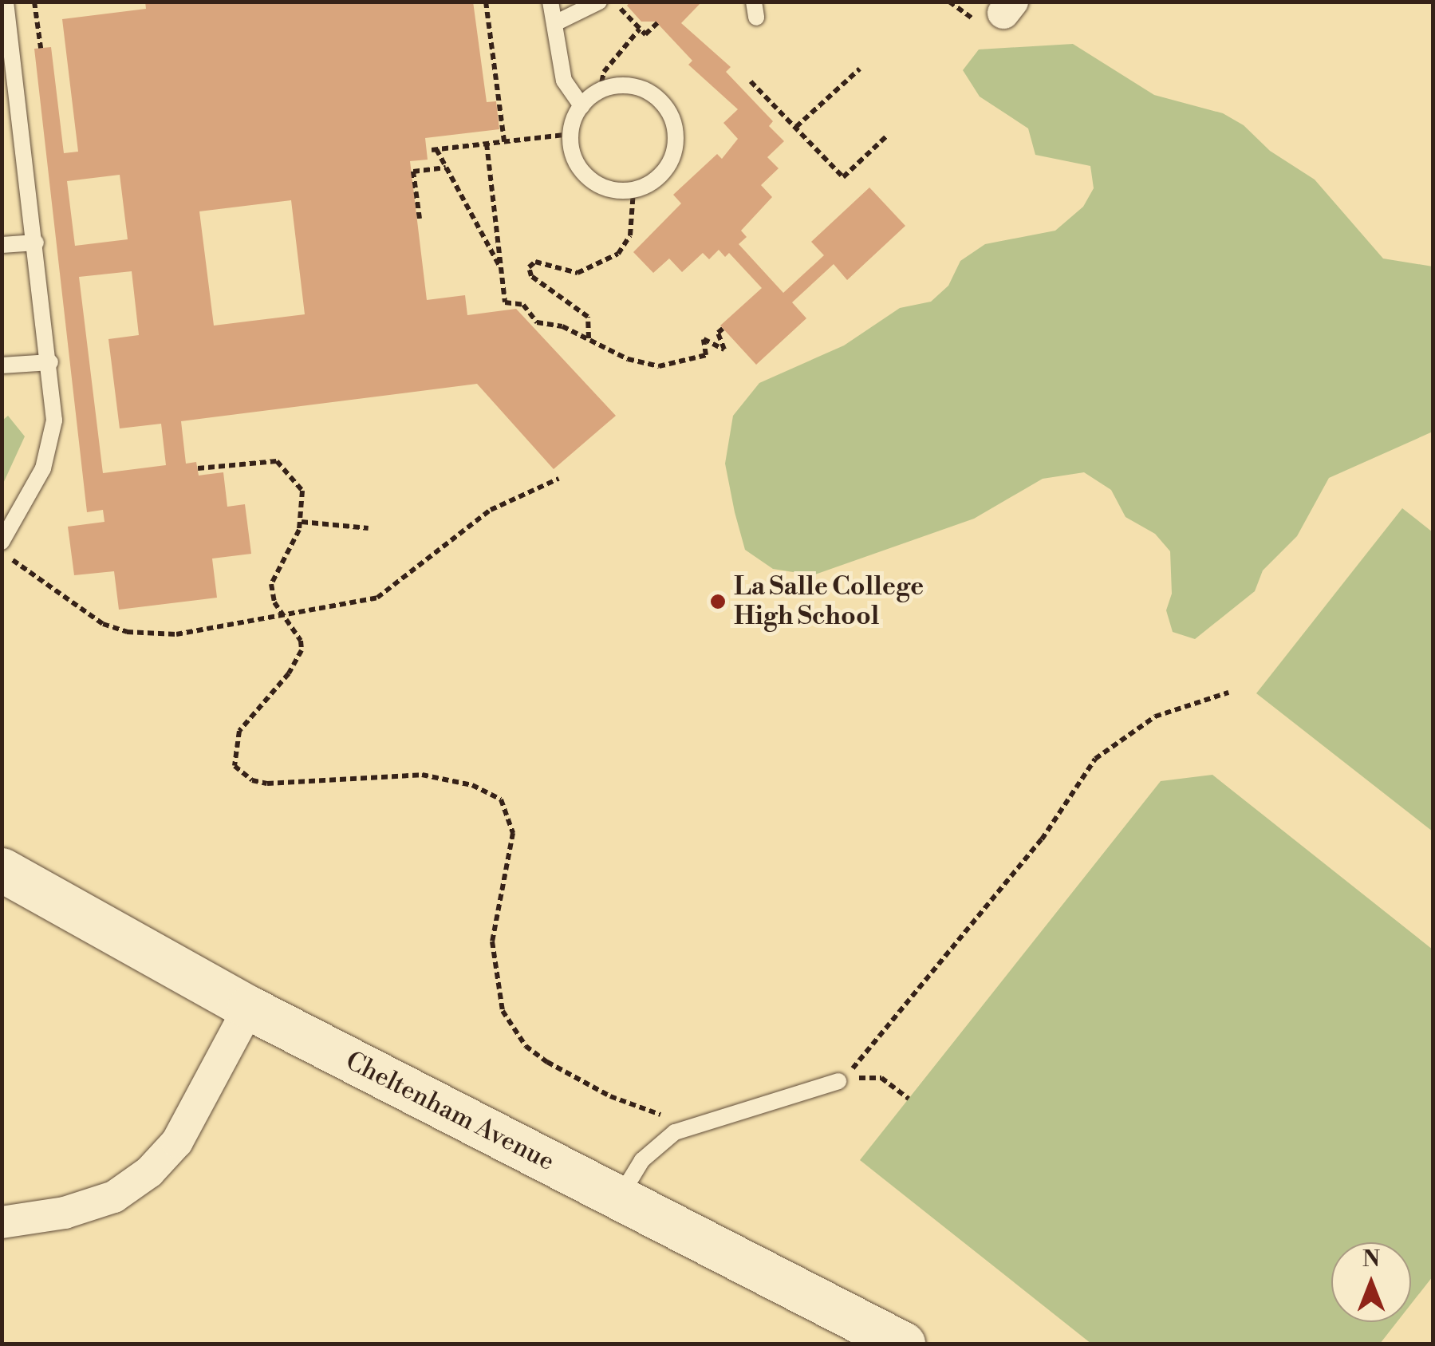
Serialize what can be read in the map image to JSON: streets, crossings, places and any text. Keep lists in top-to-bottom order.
{
  "streets": {
    "main road": ["Cheltenham Avenue"]
  },
  "places": ["La Salle College High School"],
  "north": "top"
}
